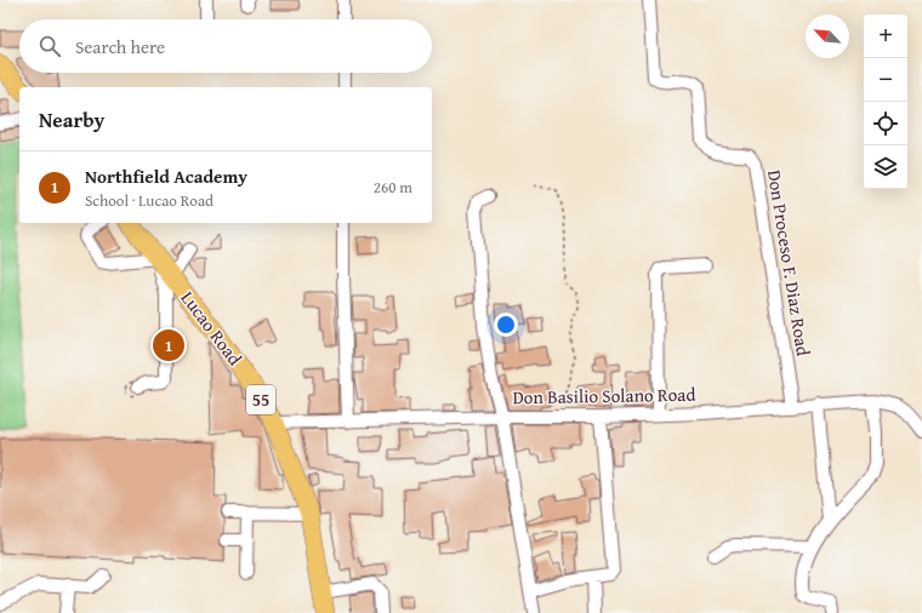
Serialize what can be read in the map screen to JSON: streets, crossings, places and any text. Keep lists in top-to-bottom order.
{
  "streets": {
    "highway": ["Lucao Road", "55"],
    "street": ["Don Proceso F. Diaz Road", "Don Basilio Solano Road"]
  },
  "crossings": [
    ["Don Proceso F. Diaz Road", "Don Basilio Solano Road"],
    ["Lucao Road", "Don Basilio Solano Road"]
  ],
  "north": "top left",
  "page": {
    "map_buttons": ["+", "−"],
    "search": "Search here",
    "heading": "Nearby",
    "list": [
      {
        "mark": "1",
        "name": "Northfield Academy",
        "note": "School · Lucao Road",
        "value": "260 m"
      }
    ],
    "pins": "1"
  }
}
